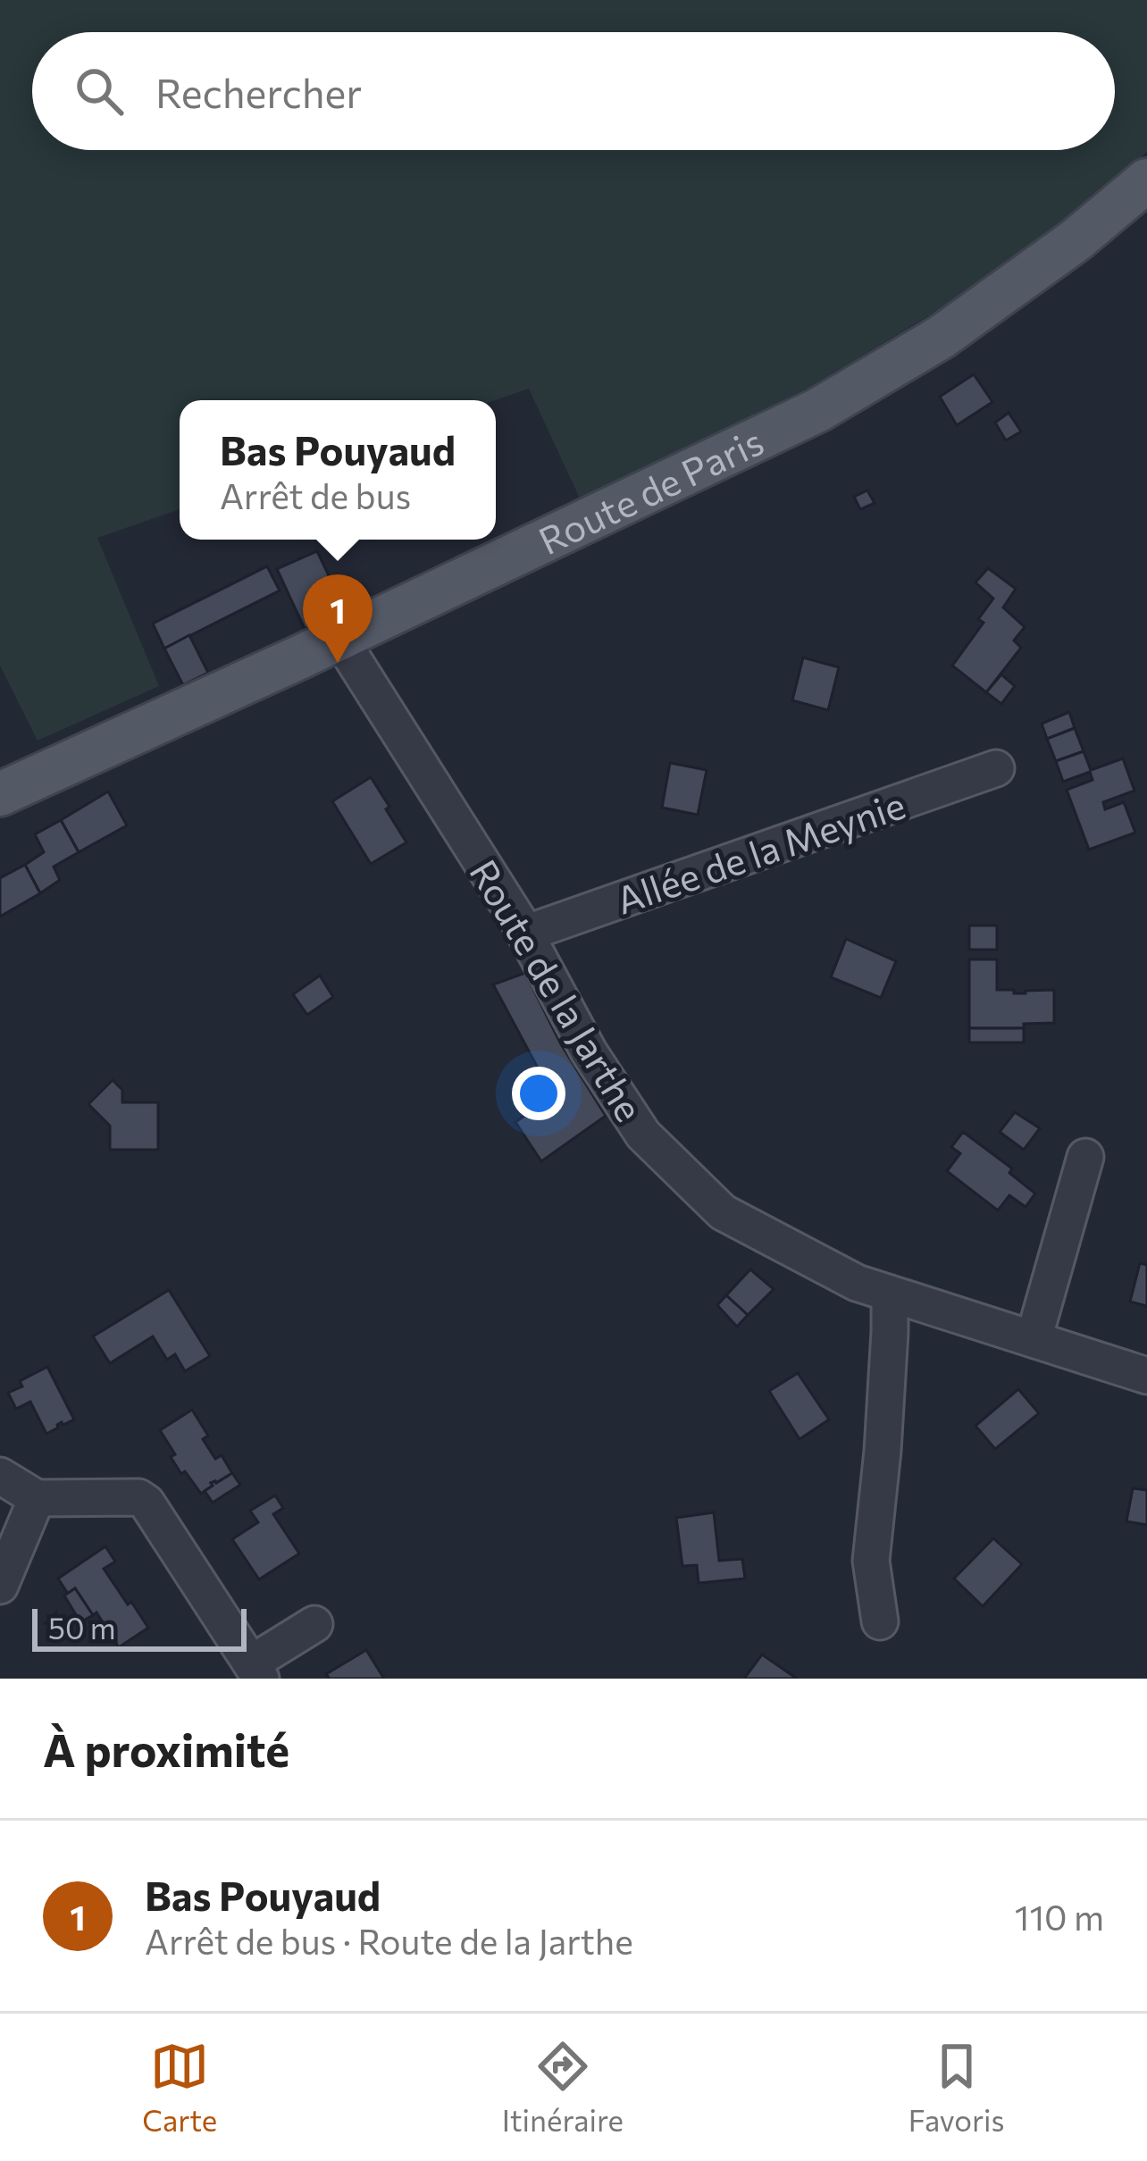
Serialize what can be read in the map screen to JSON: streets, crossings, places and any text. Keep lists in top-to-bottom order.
{
  "streets": {
    "main road": ["Route de Paris"],
    "street": ["Allée de la Meynie", "Route de la Jarthe"]
  },
  "crossings": [
    ["Route de Paris", "Route de la Jarthe"],
    ["Allée de la Meynie", "Route de la Jarthe"]
  ],
  "scale_bar": "50 m",
  "page": {
    "search": "Rechercher",
    "popup": ["Bas Pouyaud", "Arrêt de bus"],
    "pins": "1",
    "scale": "50 m",
    "heading": "À proximité",
    "list": [
      {
        "mark": "1",
        "name": "Bas Pouyaud",
        "note": "Arrêt de bus · Route de la Jarthe",
        "value": "110 m"
      }
    ],
    "nav": ["Carte", "Itinéraire", "Favoris"]
  }
}
